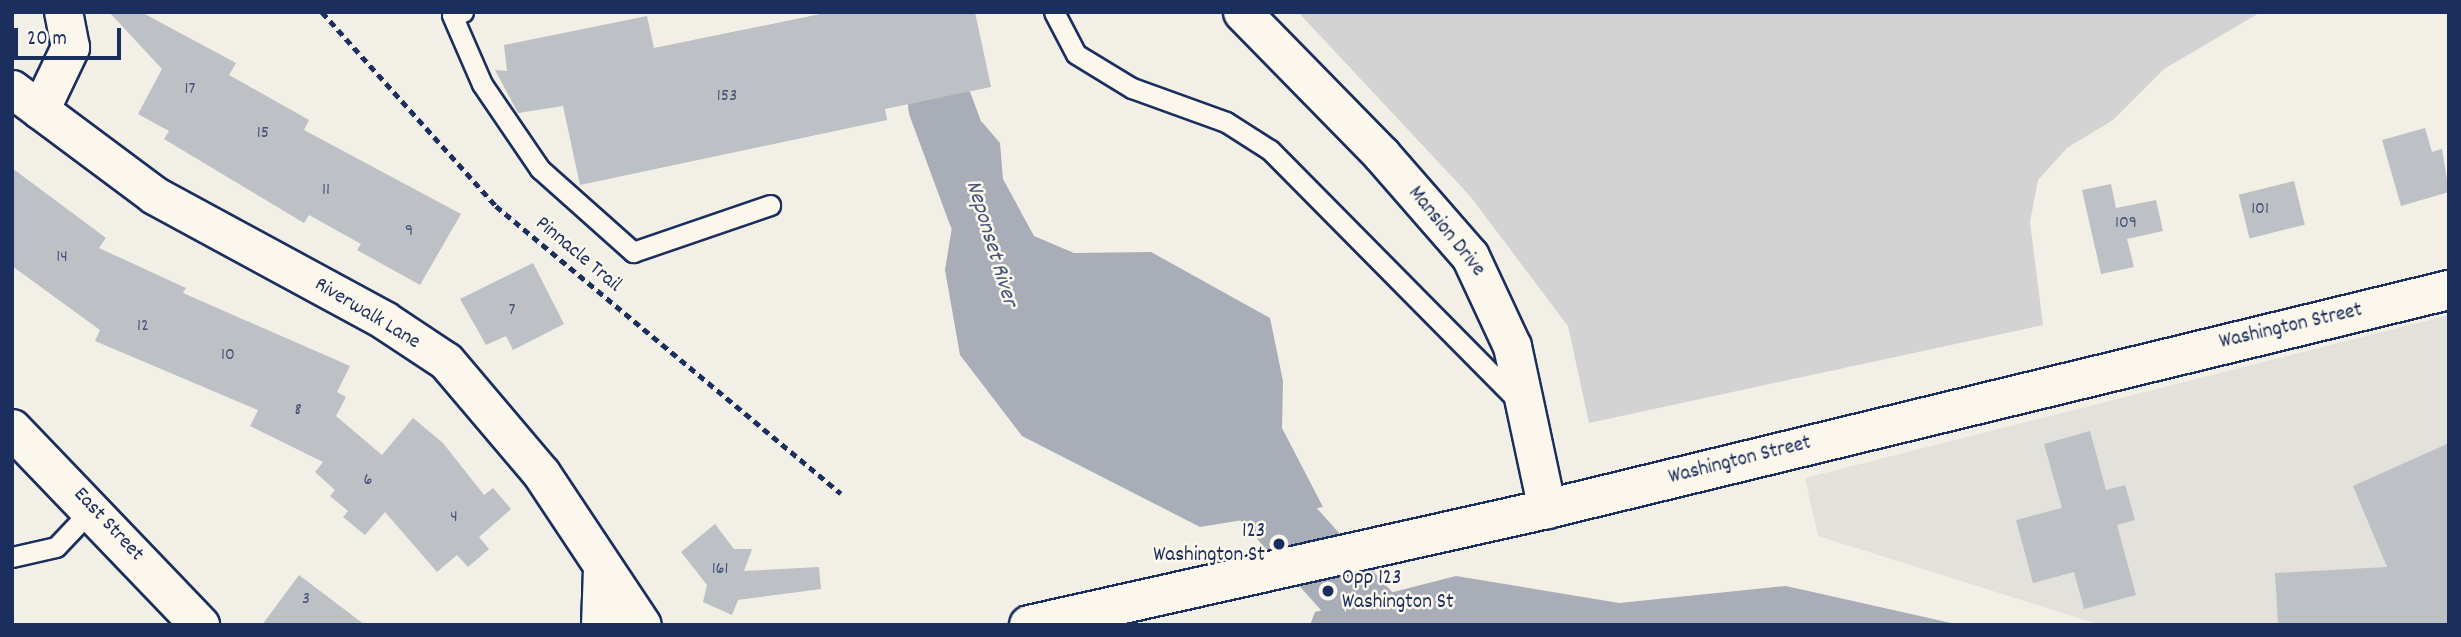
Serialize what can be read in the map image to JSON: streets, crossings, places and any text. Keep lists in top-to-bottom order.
{
  "streets": {
    "main road": ["Washington Street", "East Street"],
    "street": ["Mansion Drive", "Riverwalk Lane"],
    "path": ["Pinnacle Trail"]
  },
  "crossings": [
    ["Mansion Drive", "Washington Street"]
  ],
  "water": ["Neponset River"],
  "places": ["123 Washington St", "Opp 123 Washington St"],
  "house_numbers": [
    "17",
    "153",
    "15",
    "11",
    "101",
    "109",
    "9",
    "14",
    "7",
    "12",
    "10",
    "8",
    "6",
    "4",
    "161",
    "3"
  ],
  "scale_bar": "20 m"
}
